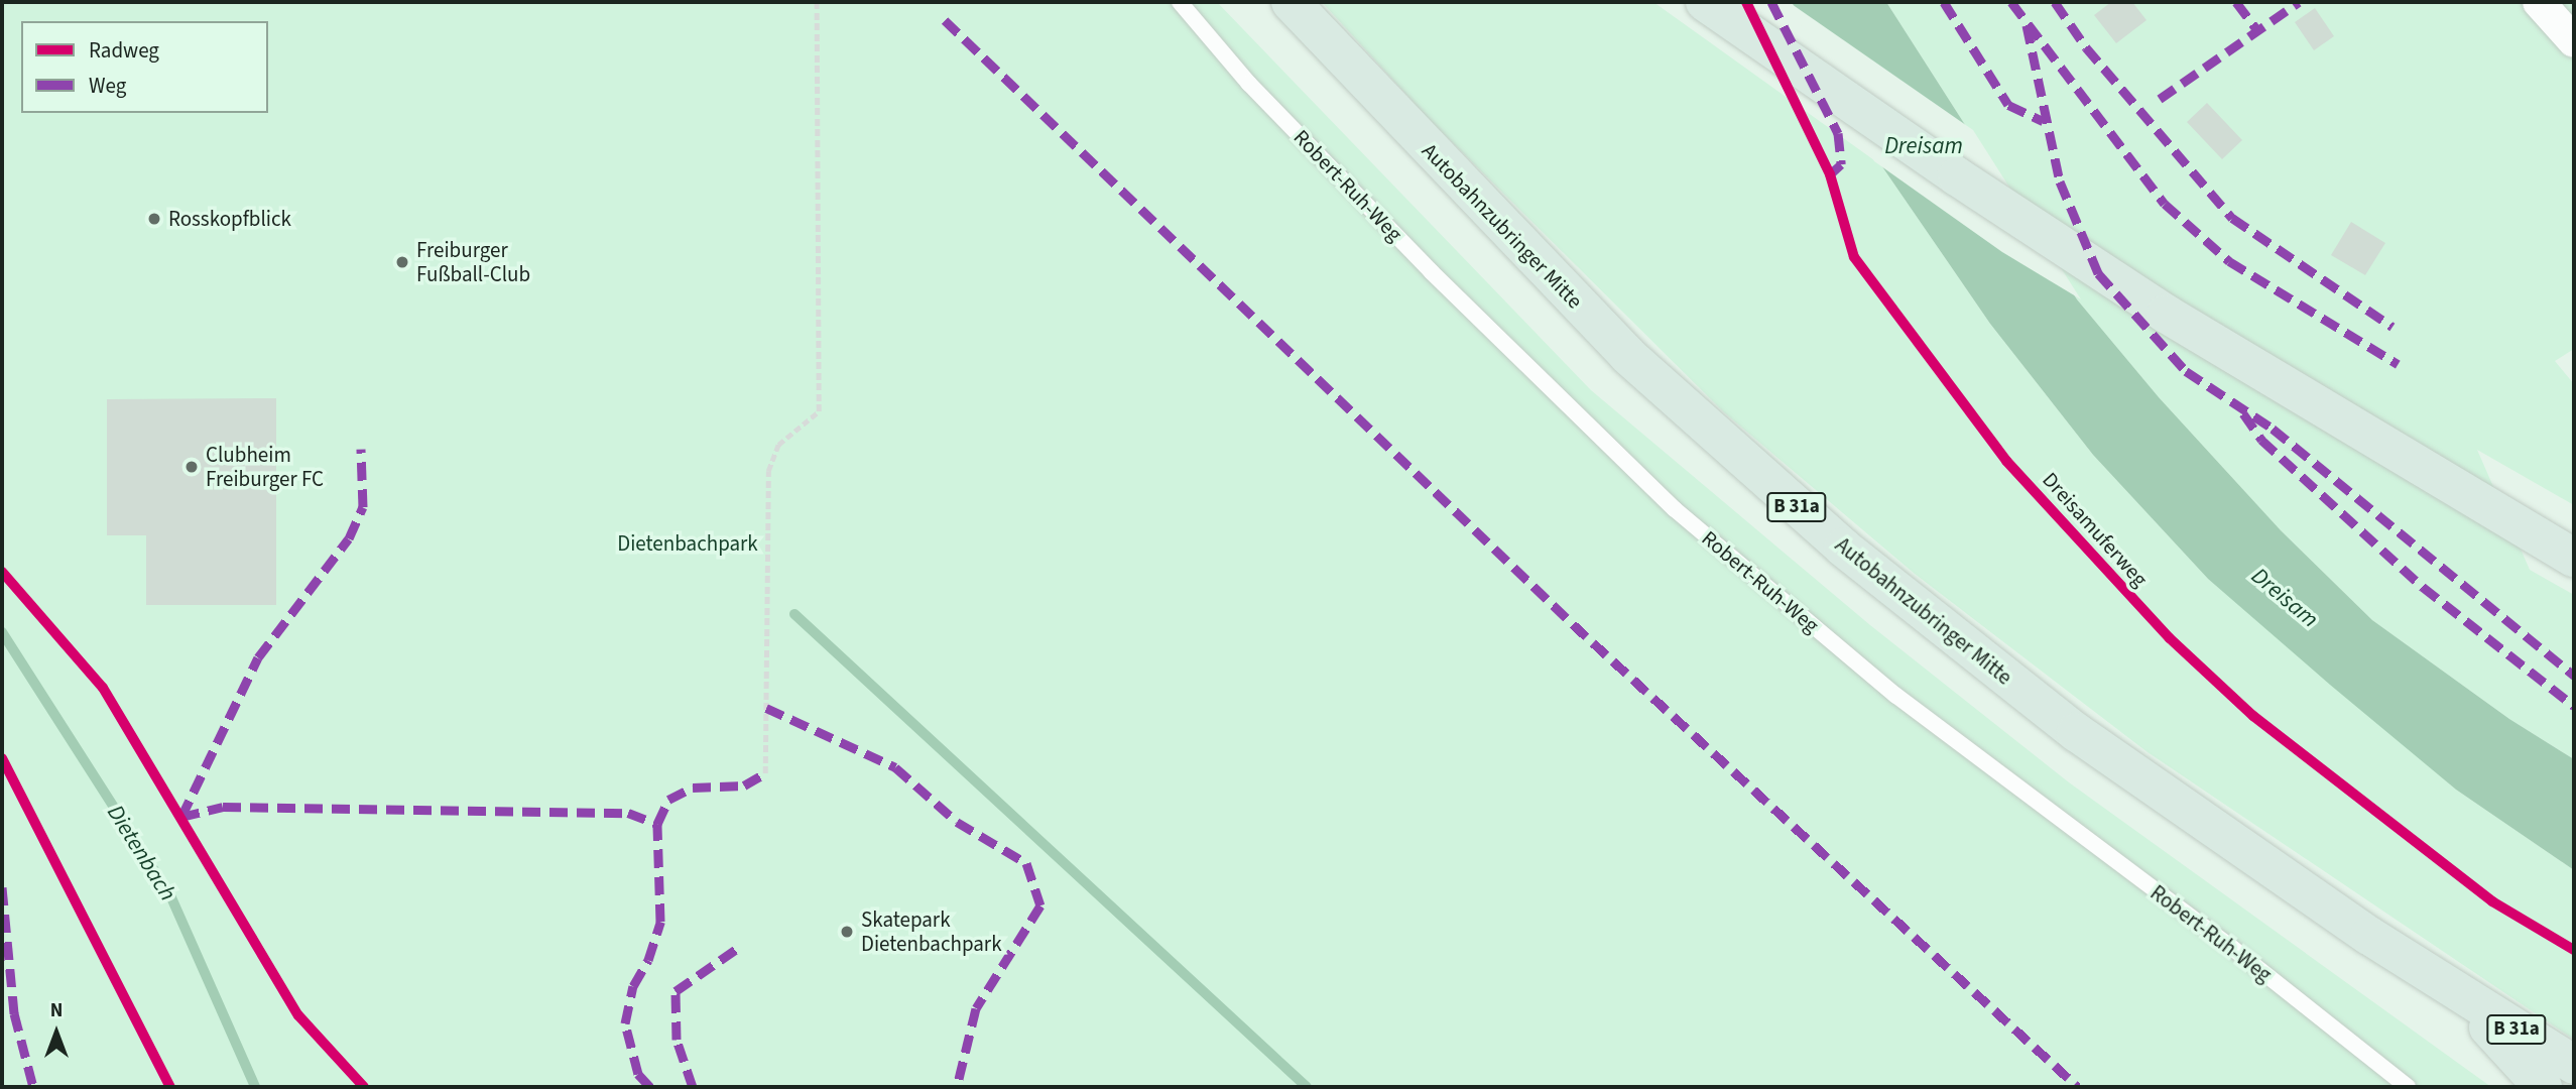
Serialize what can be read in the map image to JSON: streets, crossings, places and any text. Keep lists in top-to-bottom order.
{
  "streets": {
    "highway": ["Autobahnzubringer Mitte", "B 31a"],
    "lane": ["Robert-Ruh-Weg"],
    "cycle path": ["Dreisamuferweg"]
  },
  "crossings": [
    ["Autobahnzubringer Mitte", "B 31a"]
  ],
  "water": ["Dreisam", "Dietenbach"],
  "parks": ["Dietenbachpark"],
  "places": [
    "Rosskopfblick",
    "Freiburger Fußball-Club",
    "Clubheim Freiburger FC",
    "Skatepark Dietenbachpark"
  ],
  "legend": ["Radweg", "Weg"],
  "north": "top"
}
